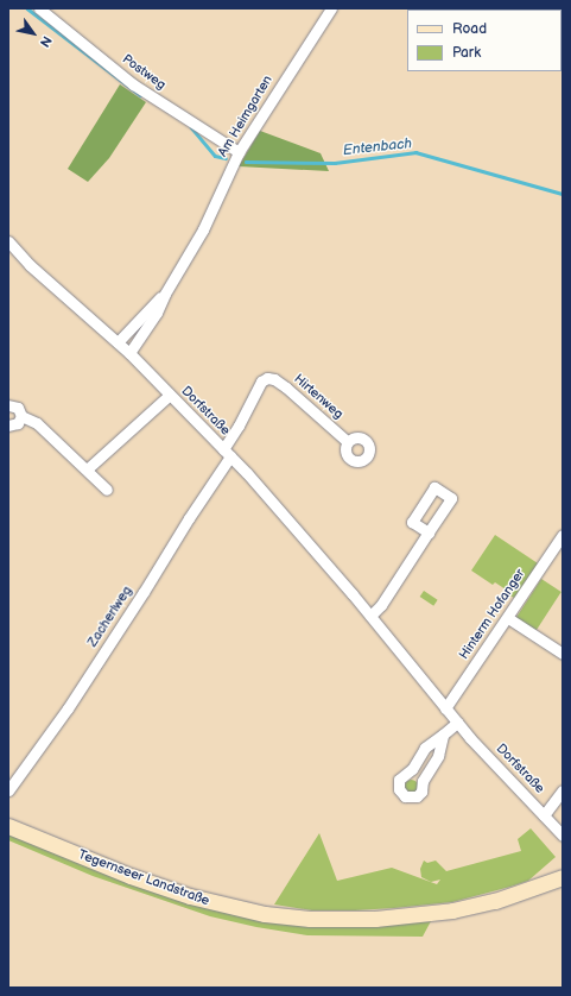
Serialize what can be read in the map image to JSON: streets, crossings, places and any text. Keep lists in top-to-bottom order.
{
  "streets": {
    "main road": ["Tegernseer Landstraße"],
    "street": [
      "Postweg",
      "Am Heimgarten",
      "Hirtenweg",
      "Dorfstraße",
      "Hinterm Hofanger",
      "Zacherlweg"
    ]
  },
  "crossings": [
    ["Postweg", "Am Heimgarten"],
    ["Am Heimgarten", "Dorfstraße"],
    ["Hirtenweg", "Dorfstraße"],
    ["Hirtenweg", "Zacherlweg"],
    ["Dorfstraße", "Hinterm Hofanger"],
    ["Dorfstraße", "Zacherlweg"]
  ],
  "water": ["Entenbach"],
  "legend": ["Road", "Park"],
  "north": "bottom right"
}
